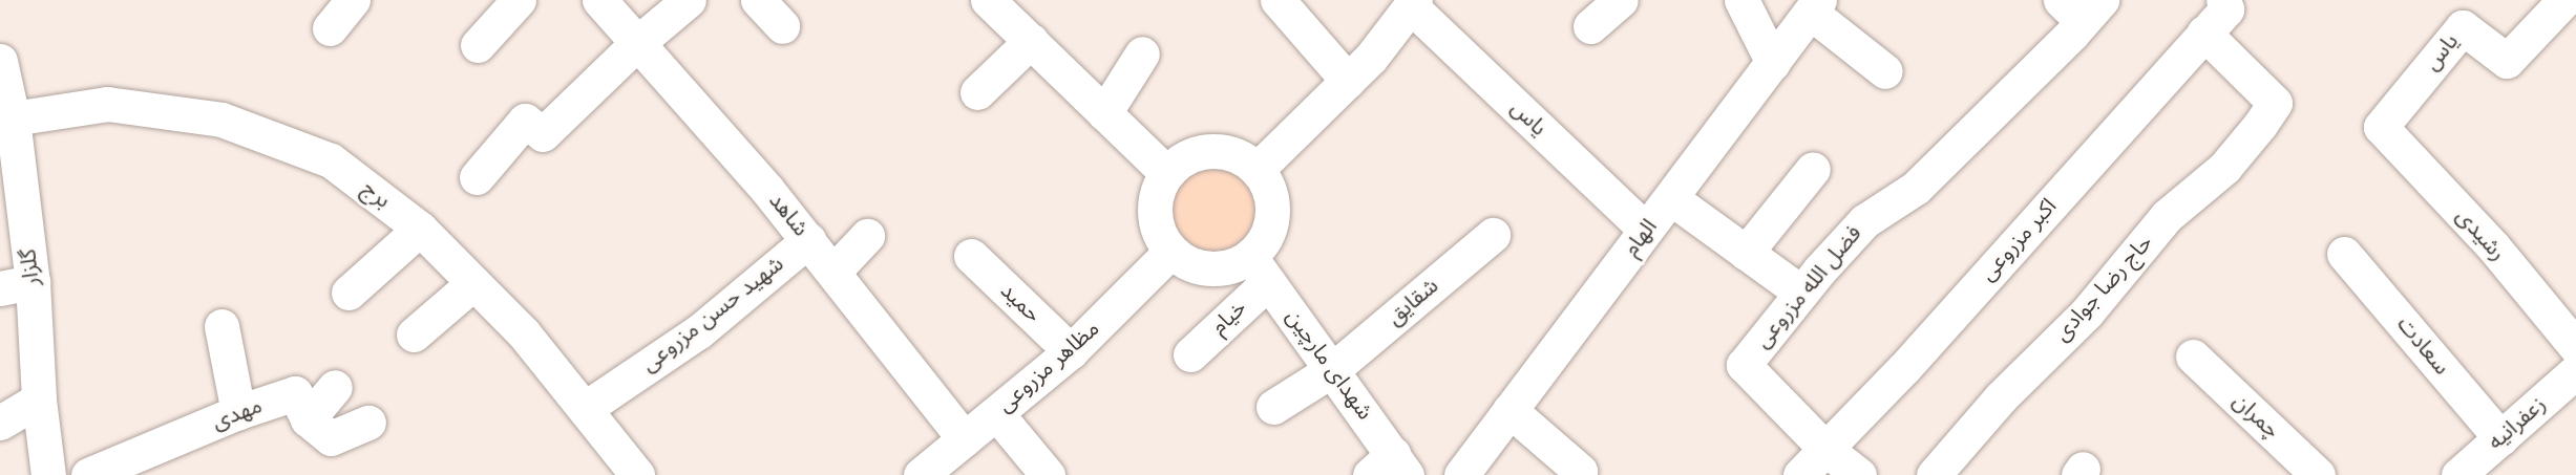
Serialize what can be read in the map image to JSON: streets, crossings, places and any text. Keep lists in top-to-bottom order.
{
  "streets": {
    "street": [
      "یاس",
      "برج",
      "شاهد",
      "رشیدی",
      "الهام",
      "اکبر مزروعی",
      "گلزار",
      "فضل الله مزروعی",
      "حاج رضا جوادی",
      "شقایق",
      "حمید",
      "شهید حسن مزروعی",
      "خیام",
      "سعادت",
      "شهدای مارچین",
      "مظاهر مزروعی",
      "مهدی",
      "چمران",
      "زعفرانیه"
    ]
  },
  "crossings": [
    ["یاس", "رشیدی"],
    ["یاس", "الهام"],
    ["برج", "گلزار"],
    ["برج", "شهید حسن مزروعی"],
    ["شاهد", "شهید حسن مزروعی"],
    ["شاهد", "مظاهر مزروعی"],
    ["اکبر مزروعی", "فضل الله مزروعی"],
    ["اکبر مزروعی", "حاج رضا جوادی"],
    ["شقایق", "شهدای مارچین"],
    ["حمید", "مظاهر مزروعی"],
    ["خیام", "شهدای مارچین"],
    ["خیام", "مظاهر مزروعی"],
    ["سعادت", "زعفرانیه"],
    ["شهدای مارچین", "مظاهر مزروعی"]
  ]
}
